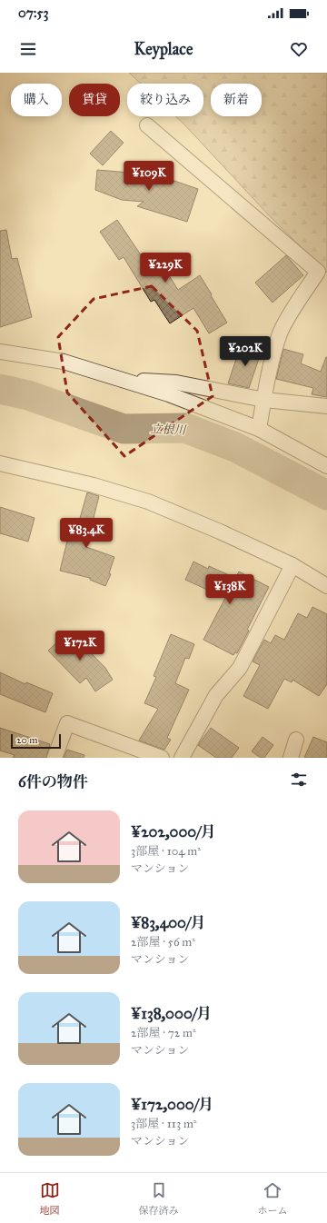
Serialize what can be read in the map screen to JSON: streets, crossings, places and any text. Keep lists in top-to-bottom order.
{
  "water": ["立根川"],
  "scale_bar": "20 m",
  "page": {
    "status": "07:53",
    "header": "Keyplace",
    "chip": [
      "購入",
      "賃貸",
      "絞り込み",
      "新着"
    ],
    "price": [
      "¥109K",
      "¥229K",
      "¥202K",
      "¥83.4K",
      "¥138K",
      "¥172K"
    ],
    "scale": "20 m",
    "heading": "6件の物件",
    "list": [
      {
        "name": "¥202,000/月",
        "note": "3部屋 · 104 m² · マンション"
      },
      {
        "name": "¥83,400/月",
        "note": "2部屋 · 56 m² · マンション"
      },
      {
        "name": "¥138,000/月",
        "note": "2部屋 · 72 m² · マンション"
      },
      {
        "name": "¥172,000/月",
        "note": "3部屋 · 113 m² · マンション"
      }
    ],
    "tabs": ["地図", "保存済み", "ホーム"]
  }
}
